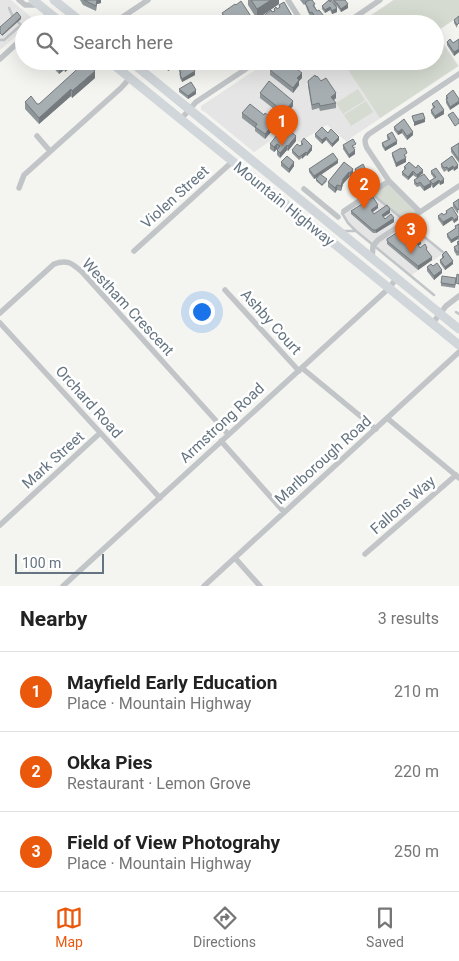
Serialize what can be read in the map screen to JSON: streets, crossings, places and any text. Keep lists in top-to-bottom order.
{
  "streets": {
    "main road": ["Mountain Highway"],
    "street": [
      "Violen Street",
      "Westham Crescent",
      "Ashby Court",
      "Orchard Road",
      "Armstrong Road",
      "Mark Street",
      "Marlborough Road",
      "Fallons Way"
    ]
  },
  "crossings": [
    ["Violen Street", "Mountain Highway"],
    ["Mountain Highway", "Armstrong Road"],
    ["Westham Crescent", "Armstrong Road"],
    ["Ashby Court", "Armstrong Road"],
    ["Ashby Court", "Marlborough Road"],
    ["Orchard Road", "Armstrong Road"],
    ["Orchard Road", "Mark Street"]
  ],
  "scale_bar": "100 m",
  "page": {
    "search": "Search here",
    "pins": ["1", "2", "3"],
    "scale": "100 m",
    "heading": ["Nearby", "3 results"],
    "list": [
      {
        "mark": "1",
        "name": "Mayfield Early Education",
        "note": "Place · Mountain Highway",
        "value": "210 m"
      },
      {
        "mark": "2",
        "name": "Okka Pies",
        "note": "Restaurant · Lemon Grove",
        "value": "220 m"
      },
      {
        "mark": "3",
        "name": "Field of View Photograhy",
        "note": "Place · Mountain Highway",
        "value": "250 m"
      }
    ],
    "nav": ["Map", "Directions", "Saved"]
  }
}
